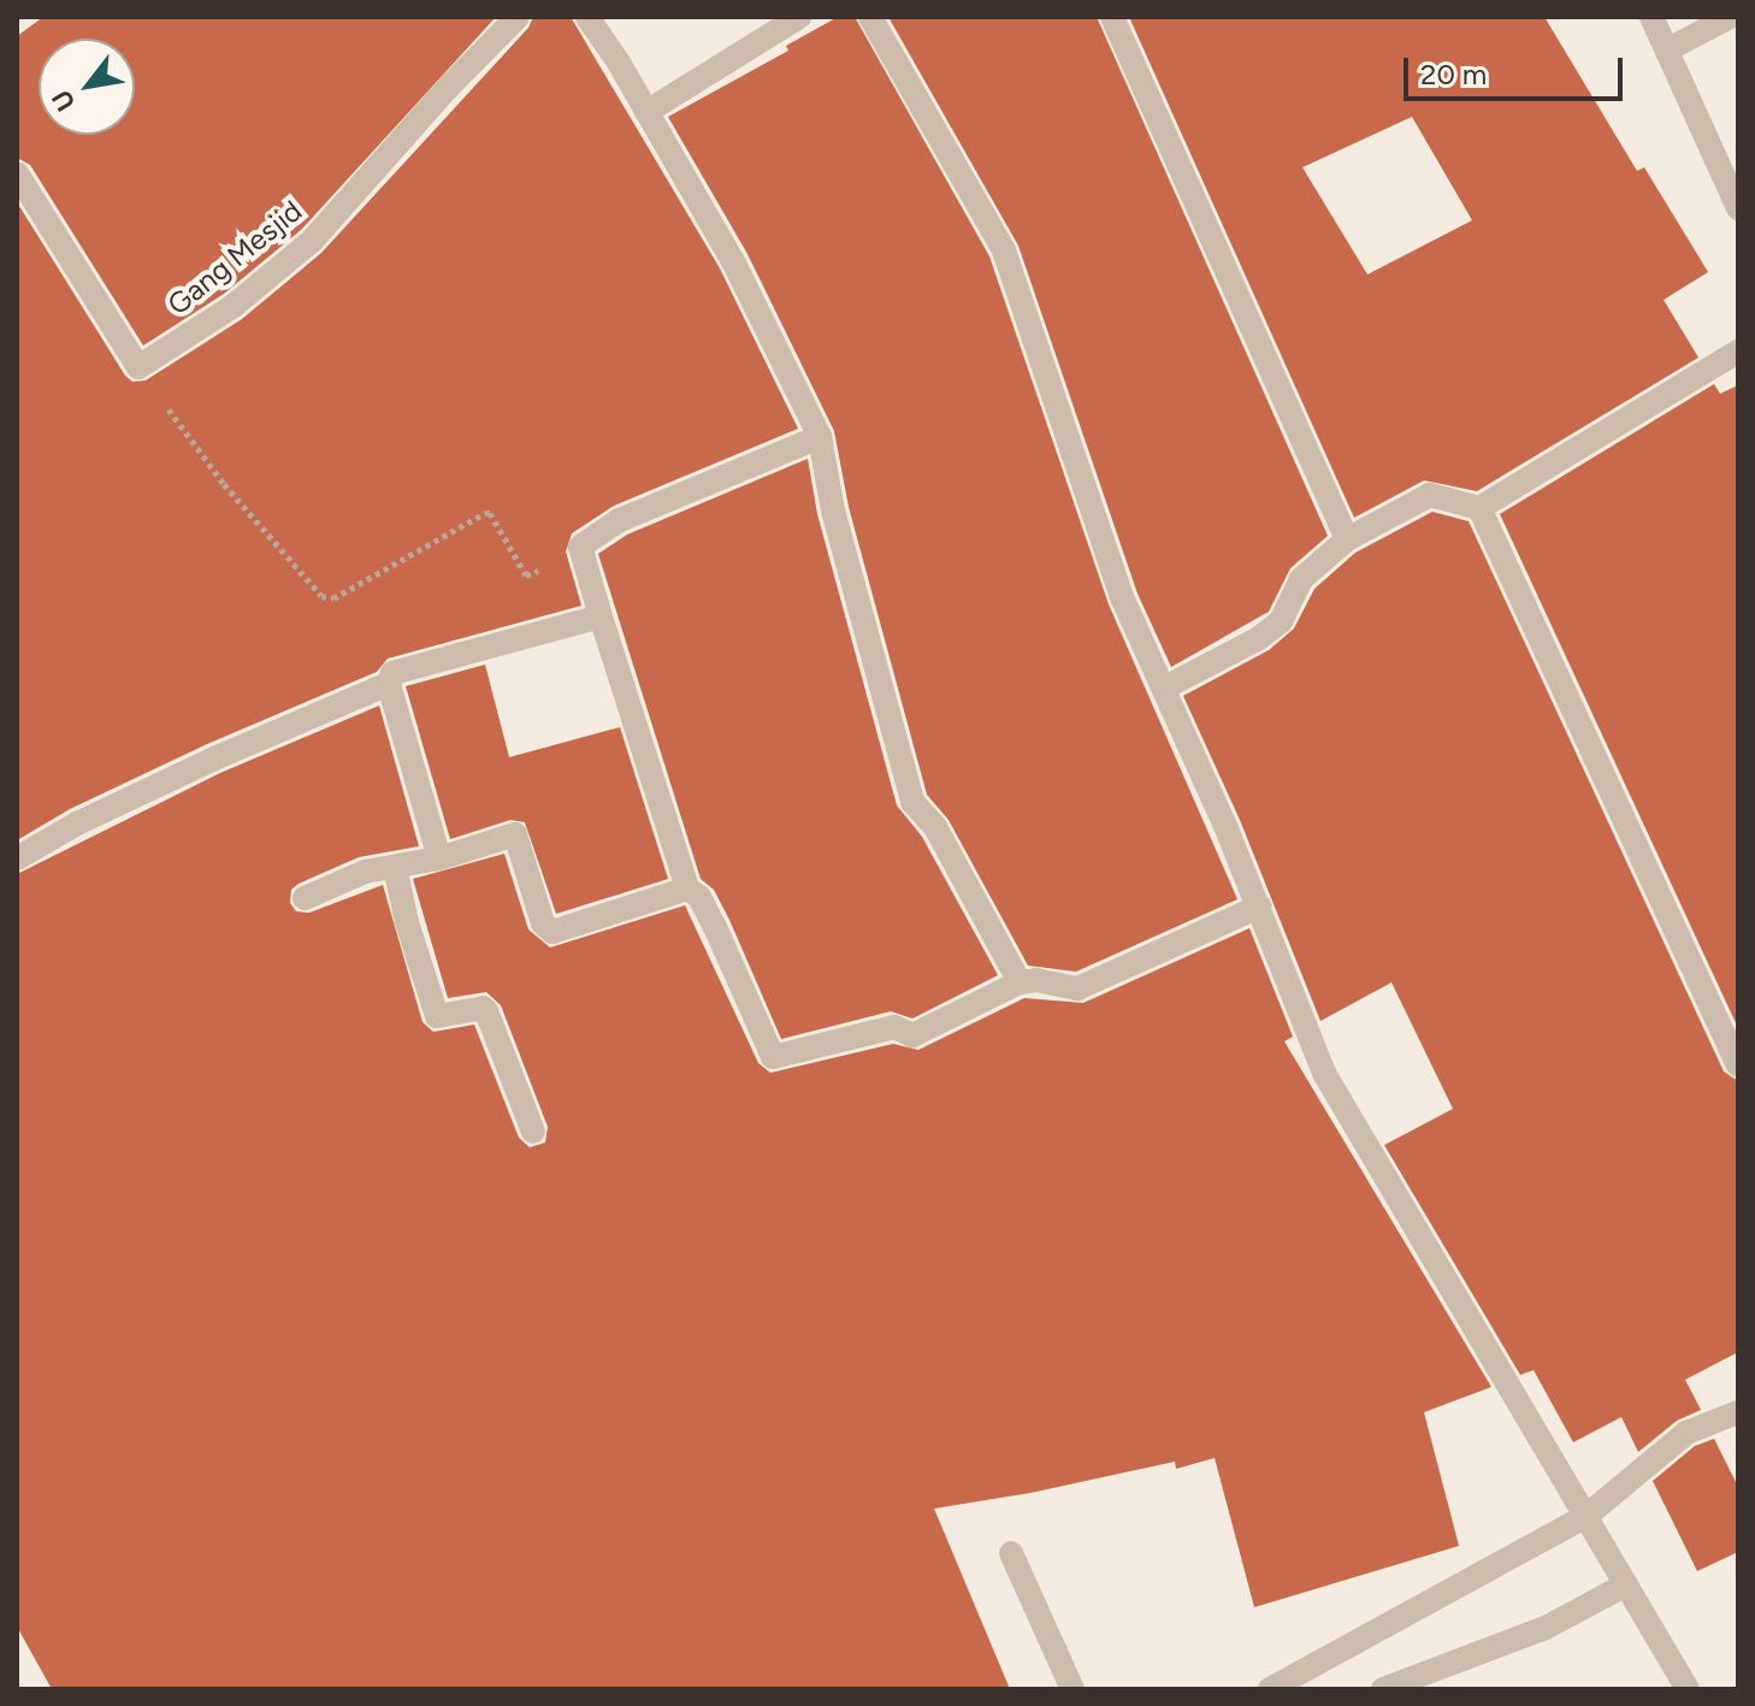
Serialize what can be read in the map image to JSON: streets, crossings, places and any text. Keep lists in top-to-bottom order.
{
  "streets": {
    "street": ["Gang Mesjid"]
  },
  "scale_bar": "20 m",
  "north": "bottom left"
}
